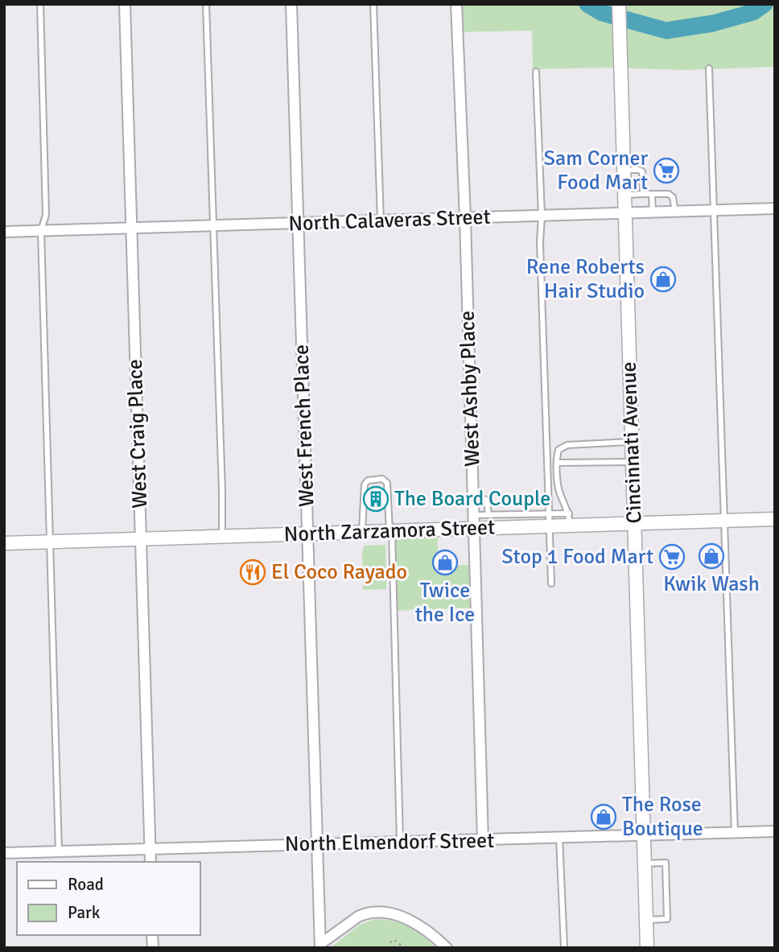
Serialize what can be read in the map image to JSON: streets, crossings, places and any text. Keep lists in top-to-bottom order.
{
  "streets": {
    "street": [
      "North Calaveras Street",
      "West Ashby Place",
      "West French Place",
      "West Craig Place",
      "Cincinnati Avenue",
      "North Zarzamora Street",
      "North Elmendorf Street"
    ]
  },
  "crossings": [
    ["North Calaveras Street", "West Ashby Place"],
    ["North Calaveras Street", "West French Place"],
    ["North Calaveras Street", "West Craig Place"],
    ["North Calaveras Street", "Cincinnati Avenue"],
    ["West Ashby Place", "North Zarzamora Street"],
    ["West Ashby Place", "North Elmendorf Street"],
    ["West French Place", "North Zarzamora Street"],
    ["West French Place", "North Elmendorf Street"],
    ["West Craig Place", "North Zarzamora Street"],
    ["West Craig Place", "North Elmendorf Street"],
    ["Cincinnati Avenue", "North Zarzamora Street"],
    ["Cincinnati Avenue", "North Elmendorf Street"]
  ],
  "places": {
    "supermarket": ["Sam Corner Food Mart", "Stop 1 Food Mart"],
    "shop": [
      "Rene Roberts Hair Studio",
      "Kwik Wash",
      "Twice the Ice",
      "The Rose Boutique"
    ],
    "building": ["The Board Couple"],
    "restaurant": ["El Coco Rayado"]
  },
  "legend": ["Road", "Park"]
}
